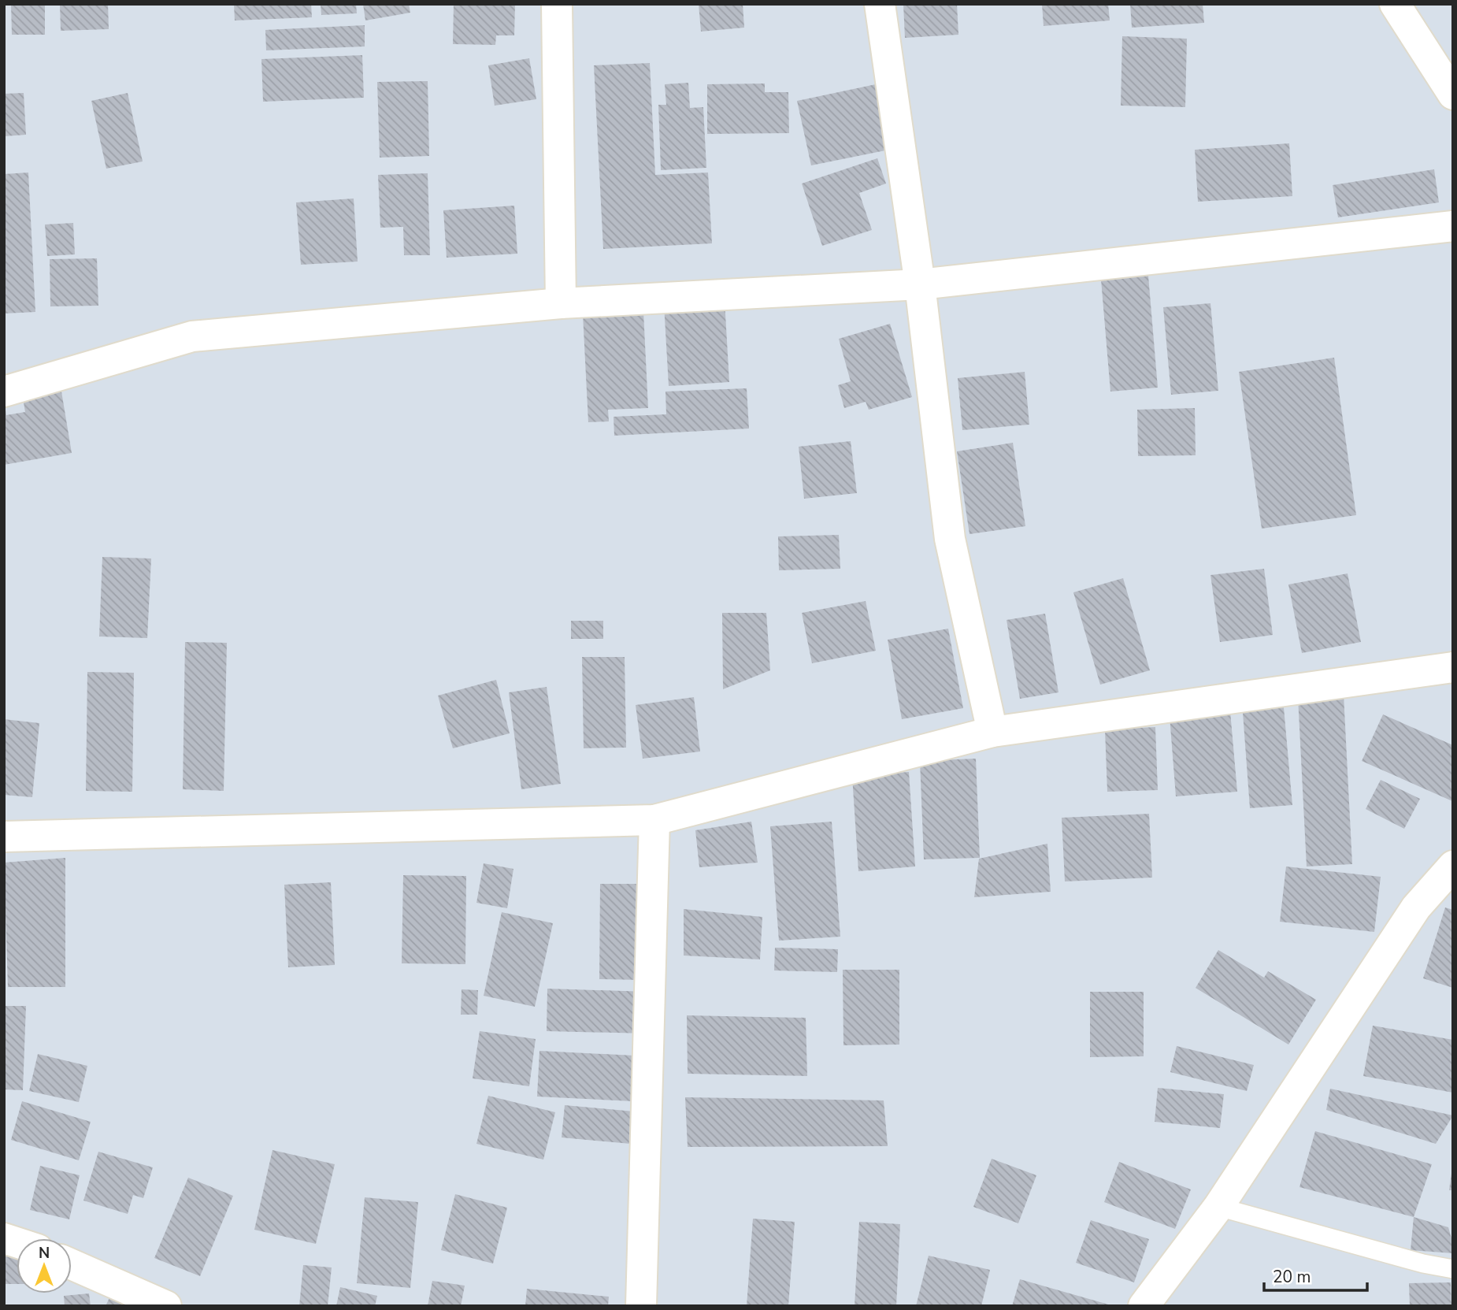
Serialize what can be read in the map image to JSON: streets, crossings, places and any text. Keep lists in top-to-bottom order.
{
  "scale_bar": "20 m",
  "north": "top"
}
